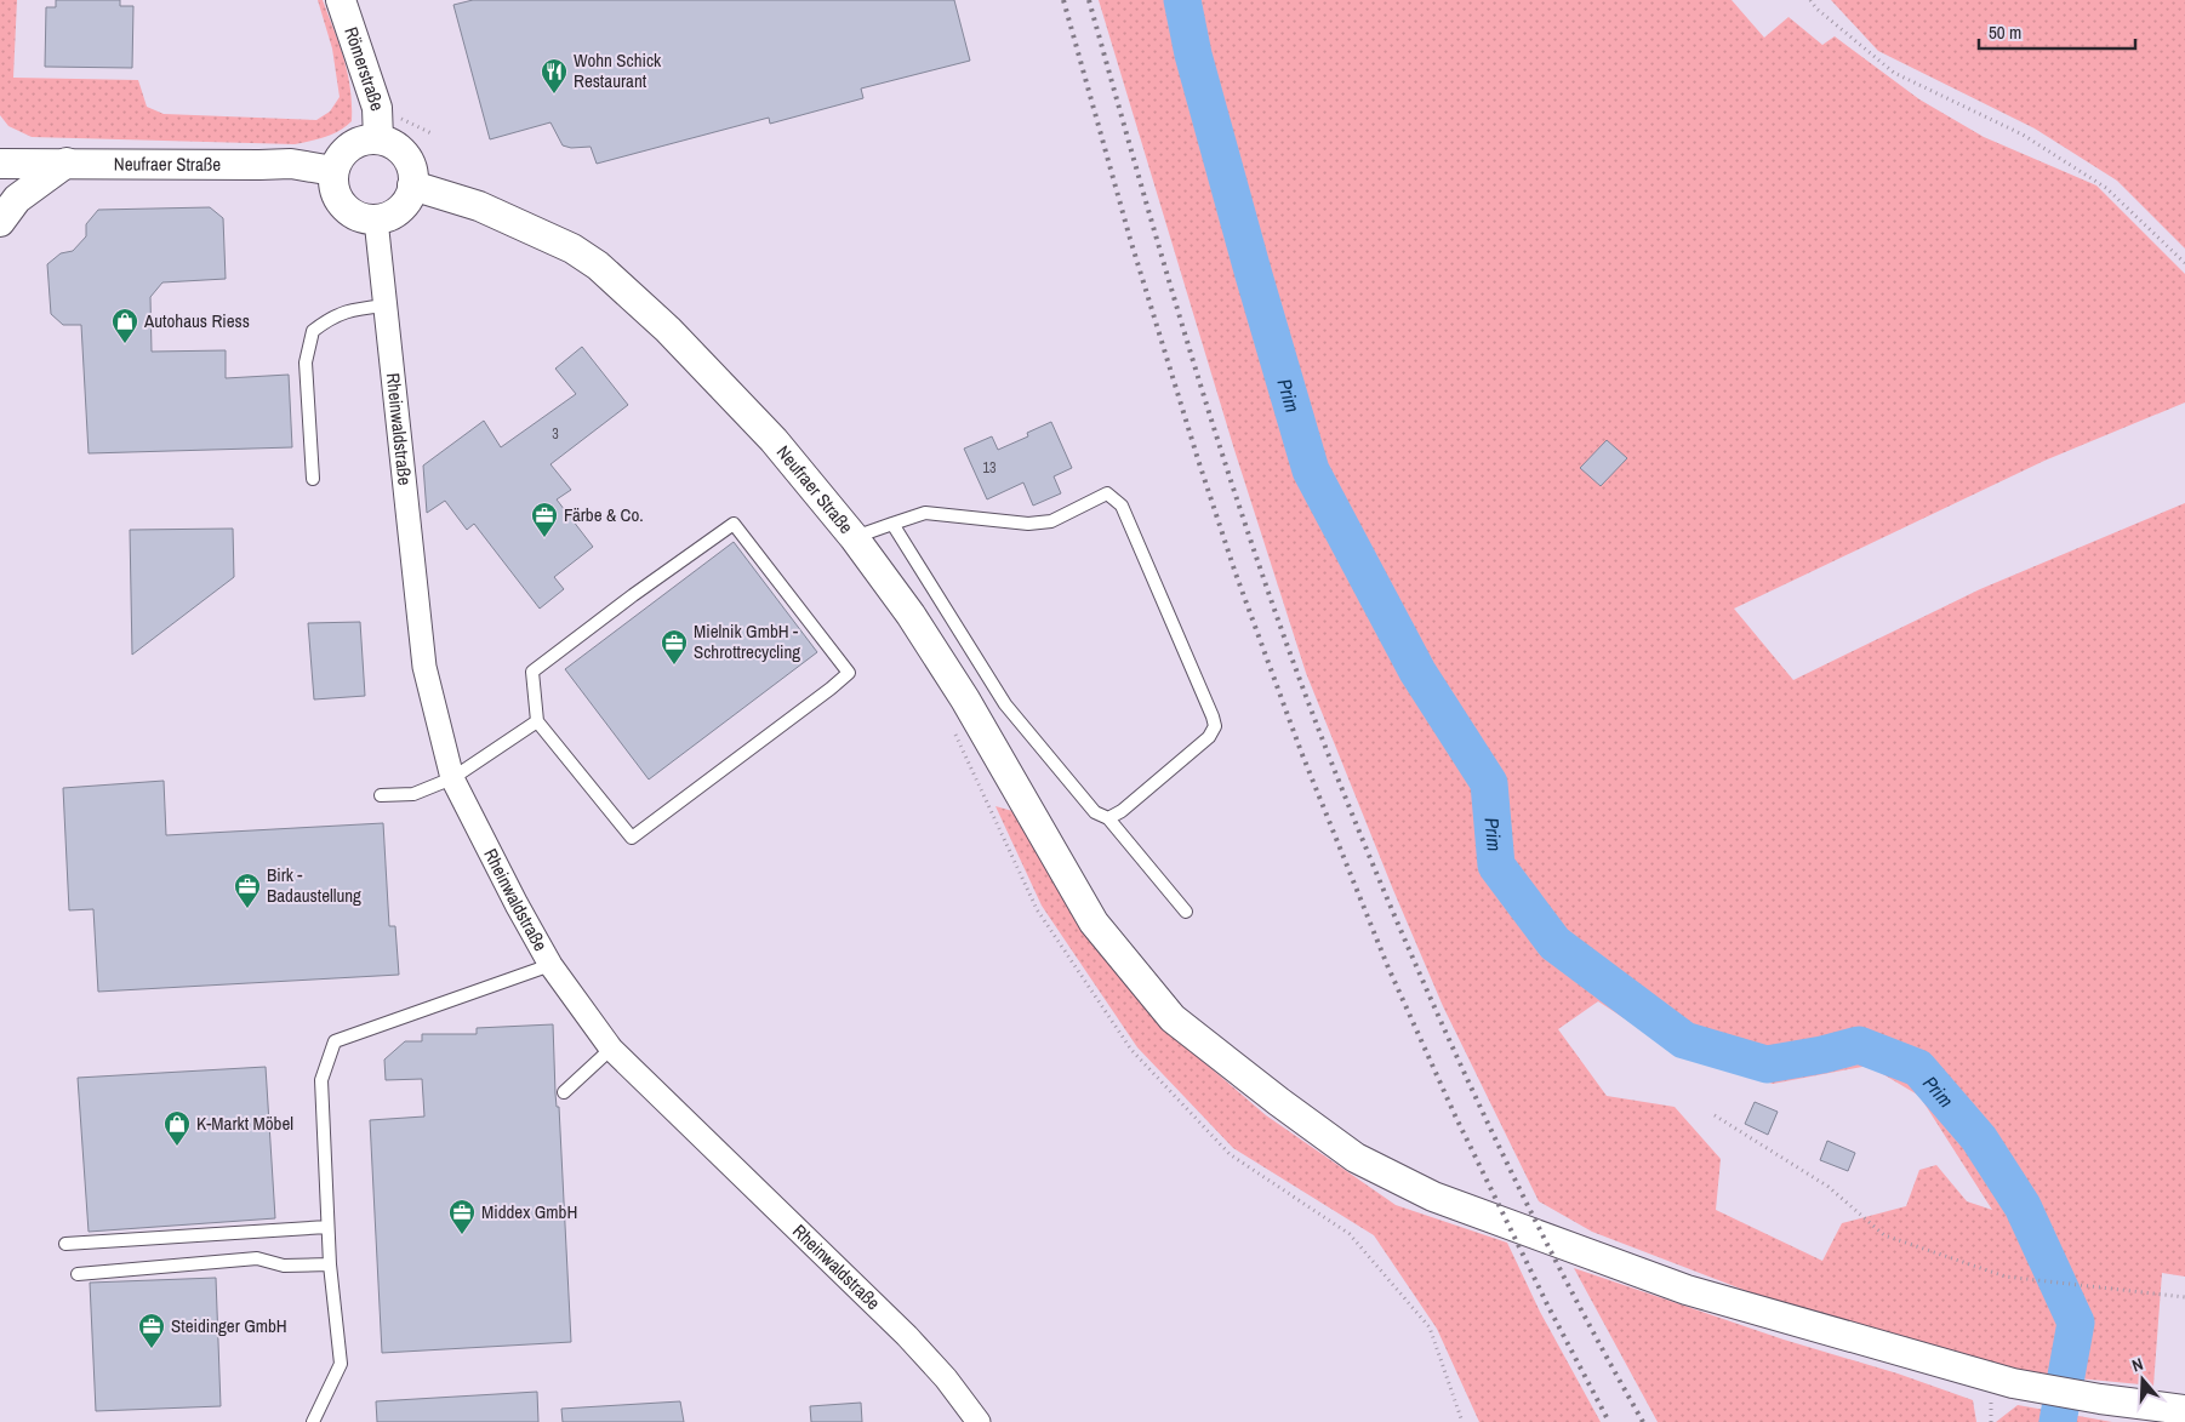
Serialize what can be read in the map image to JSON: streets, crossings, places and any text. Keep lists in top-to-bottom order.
{
  "streets": {
    "street": ["Römerstraße", "Neufraer Straße", "Rheinwaldstraße"]
  },
  "crossings": [
    ["Römerstraße", "Neufraer Straße"],
    ["Römerstraße", "Rheinwaldstraße"],
    ["Neufraer Straße", "Rheinwaldstraße"]
  ],
  "water": ["Prim"],
  "places": {
    "restaurant": ["Wohn Schick Restaurant"],
    "shop": ["Autohaus Riess", "K-Markt Möbel"],
    "office": [
      "Färbe & Co.",
      "Mielnik GmbH - Schrottrecycling",
      "Birk - Badaustellung",
      "Middex GmbH",
      "Steidinger GmbH"
    ]
  },
  "house_numbers": ["3", "13"],
  "scale_bar": "50 m",
  "north": "top"
}
